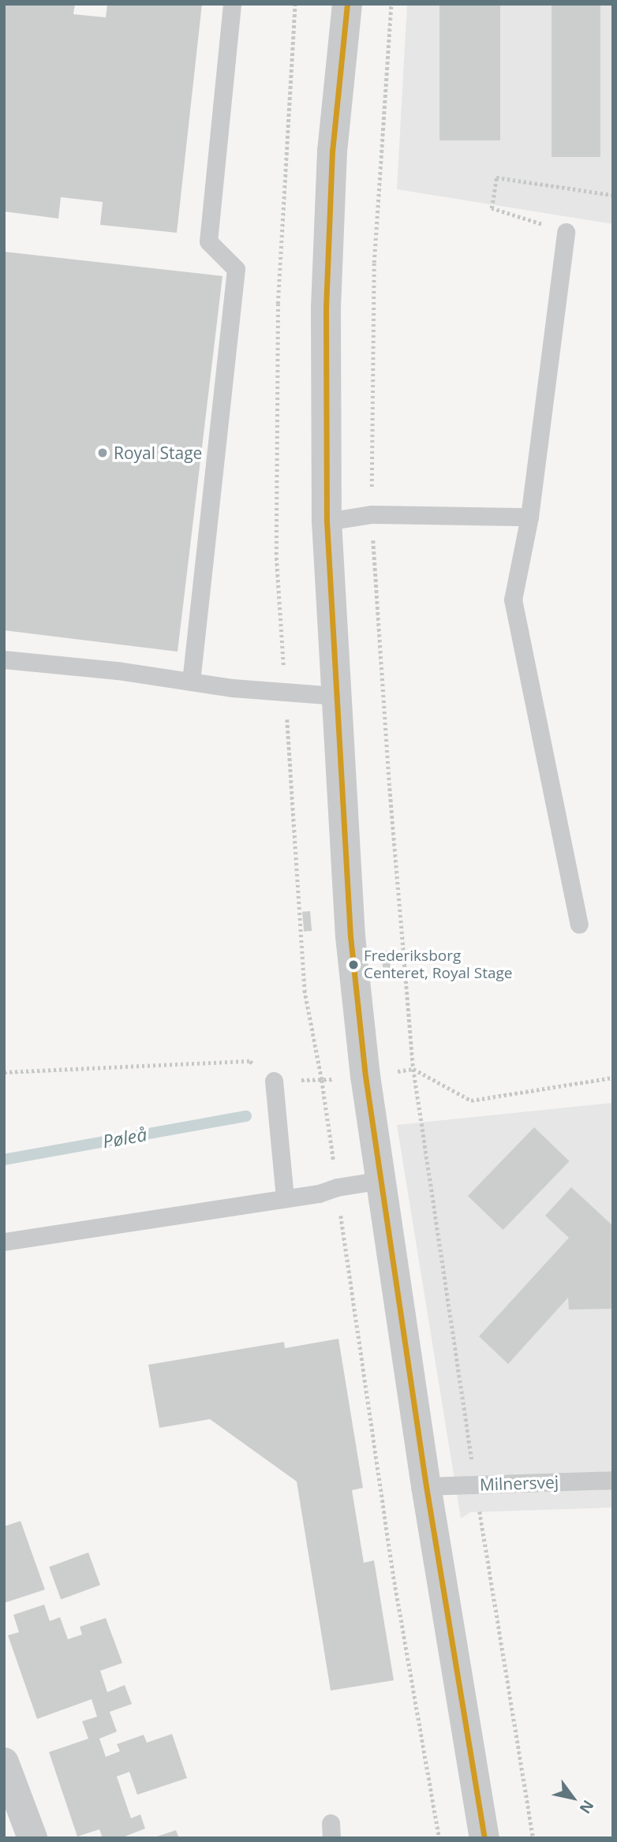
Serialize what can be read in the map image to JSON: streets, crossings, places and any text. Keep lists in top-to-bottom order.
{
  "streets": {
    "lane": ["Milnersvej"]
  },
  "water": ["Pøleå"],
  "places": ["Royal Stage", "Frederiksborg Centeret, Royal Stage"],
  "north": "bottom right"
}
